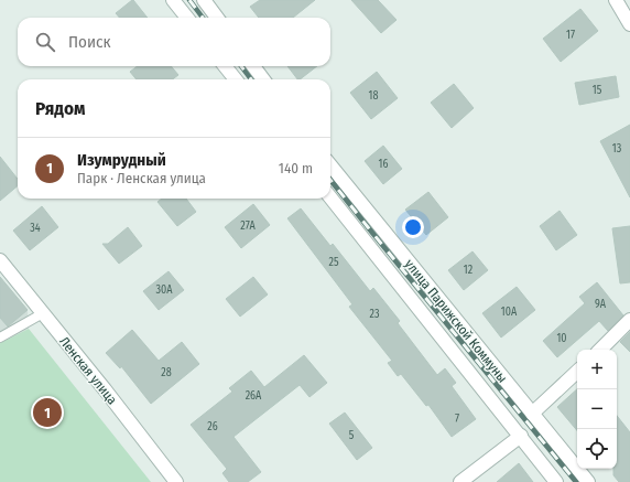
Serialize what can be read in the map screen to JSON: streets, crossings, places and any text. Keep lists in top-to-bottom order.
{
  "streets": {
    "street": ["улица Парижской Коммуны", "Ленская улица"]
  },
  "house_numbers": [
    "17",
    "15",
    "18",
    "13",
    "16",
    "27А",
    "34",
    "25",
    "12",
    "30А",
    "9А",
    "10А",
    "23",
    "10",
    "28",
    "26А",
    "7",
    "26",
    "5"
  ],
  "page": {
    "search": "Поиск",
    "heading": "Рядом",
    "list": [
      {
        "mark": "1",
        "name": "Изумрудный",
        "note": "Парк · Ленская улица",
        "value": "140 m"
      }
    ],
    "map_buttons": ["+", "−"],
    "pins": "1"
  }
}
